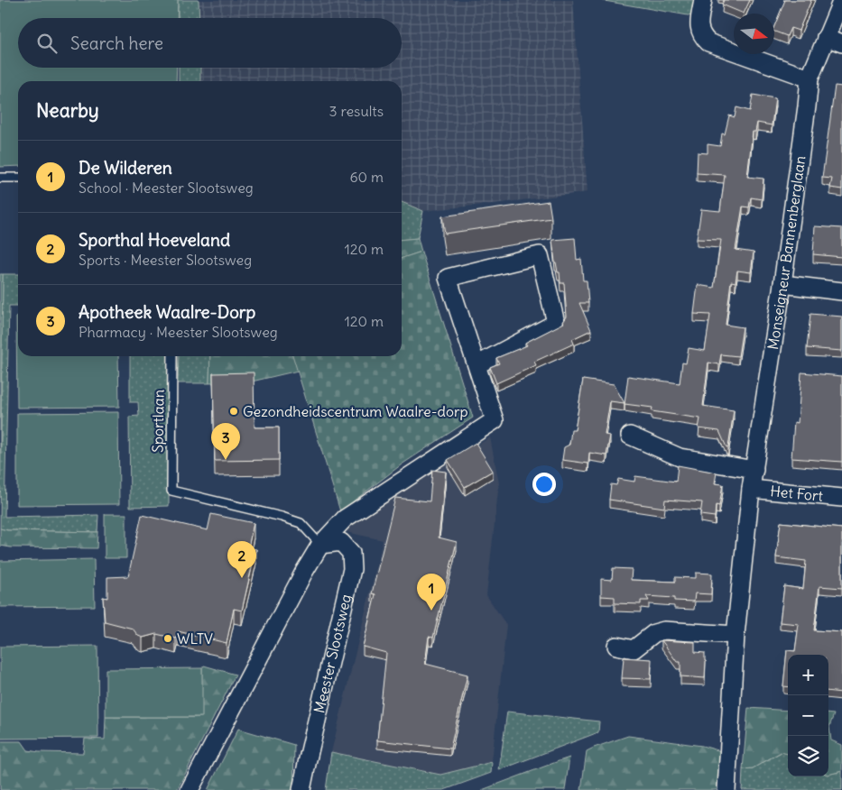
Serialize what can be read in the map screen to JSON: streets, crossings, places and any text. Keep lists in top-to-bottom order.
{
  "streets": {
    "street": ["Monseigneur Bannenberglaan", "Het Fort", "Meester Slootsweg"],
    "lane": ["Sportlaan"]
  },
  "crossings": [
    ["Monseigneur Bannenberglaan", "Het Fort"],
    ["Sportlaan", "Meester Slootsweg"]
  ],
  "places": ["Gezondheidscentrum Waalre-dorp", "WLTV"],
  "north": "right",
  "page": {
    "search": "Search here",
    "heading": ["Nearby", "3 results"],
    "list": [
      {
        "mark": "1",
        "name": "De Wilderen",
        "note": "School · Meester Slootsweg",
        "value": "60 m"
      },
      {
        "mark": "2",
        "name": "Sporthal Hoeveland",
        "note": "Sports · Meester Slootsweg",
        "value": "120 m"
      },
      {
        "mark": "3",
        "name": "Apotheek Waalre-Dorp",
        "note": "Pharmacy · Meester Slootsweg",
        "value": "120 m"
      }
    ],
    "pins": ["3", "2", "1"],
    "map_buttons": ["+", "−"]
  }
}
